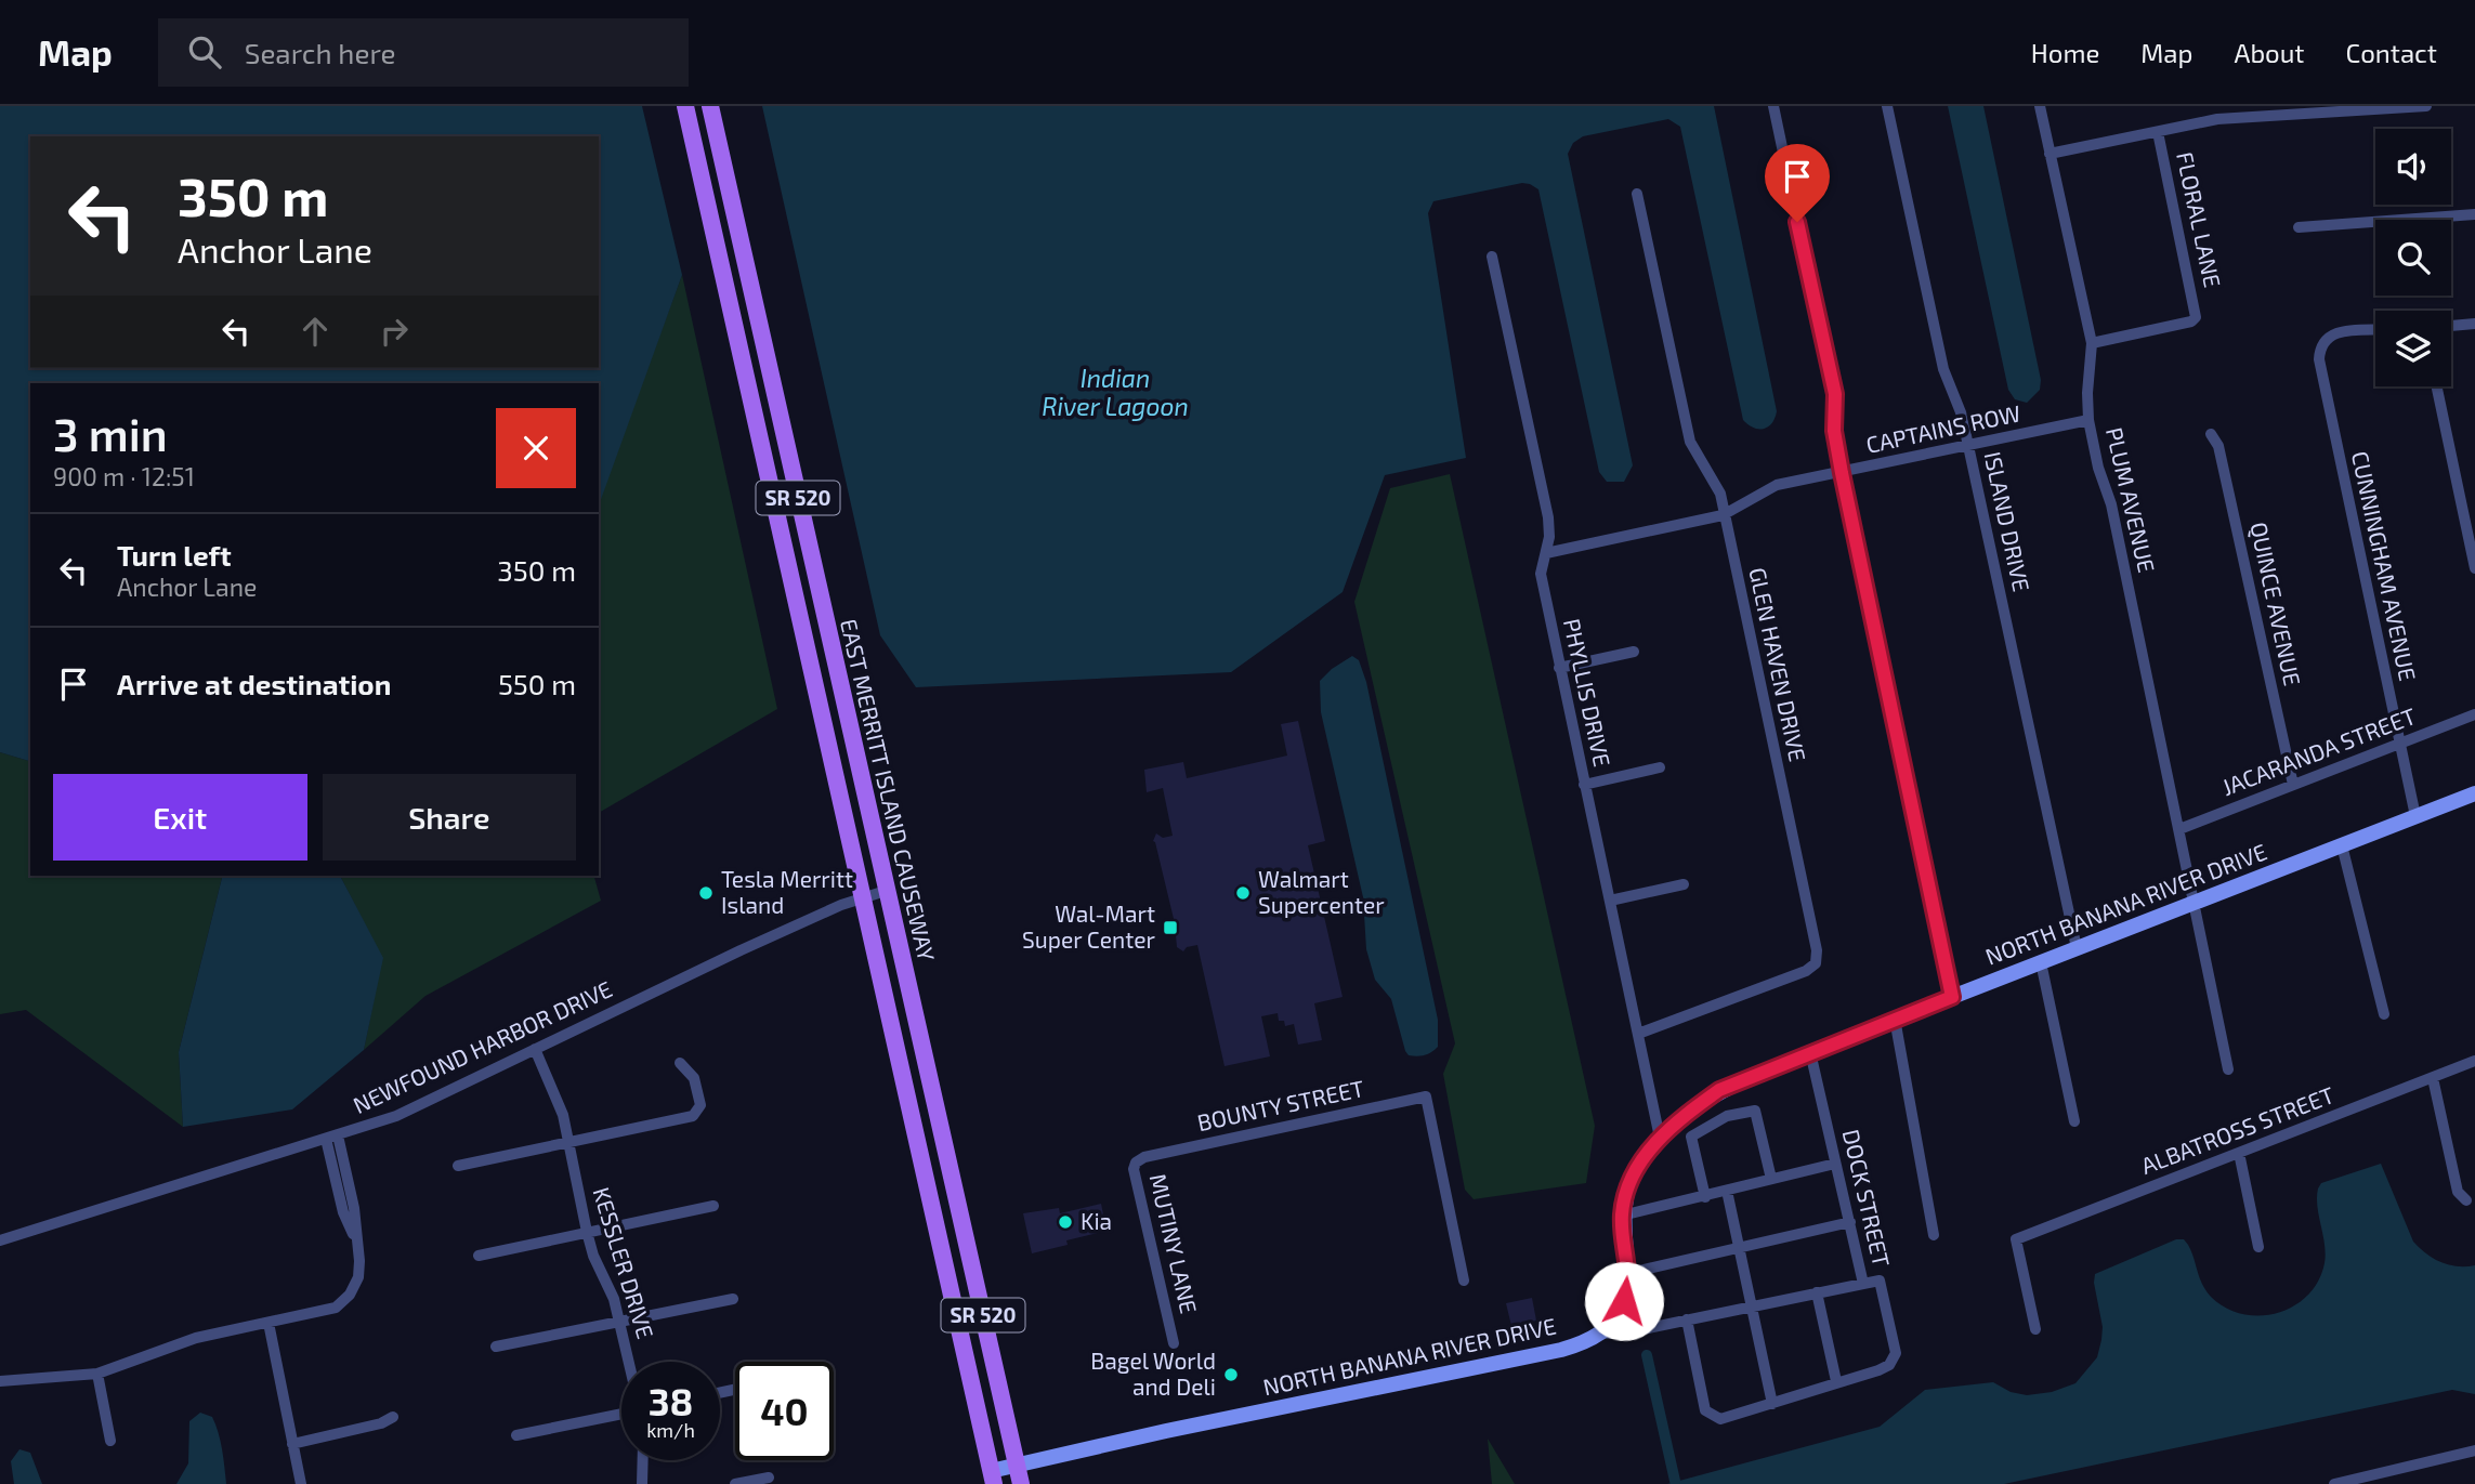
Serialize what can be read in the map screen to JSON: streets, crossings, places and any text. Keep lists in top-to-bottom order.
{
  "streets": {
    "main road": ["SR 520", "EAST MERRITT ISLAND CAUSEWAY"],
    "street": [
      "FLORAL LANE",
      "CAPTAINS ROW",
      "PLUM AVENUE",
      "ISLAND DRIVE",
      "CUNNINGHAM AVENUE",
      "QUINCE AVENUE",
      "GLEN HAVEN DRIVE",
      "PHYLLIS DRIVE",
      "JACARANDA STREET",
      "NORTH BANANA RIVER DRIVE",
      "NEWFOUND HARBOR DRIVE",
      "BOUNTY STREET",
      "ALBATROSS STREET",
      "DOCK STREET",
      "MUTINY LANE",
      "KESSLER DRIVE"
    ]
  },
  "crossings": [
    ["FLORAL LANE", "PLUM AVENUE"],
    ["CAPTAINS ROW", "PLUM AVENUE"],
    ["CAPTAINS ROW", "ISLAND DRIVE"],
    ["CAPTAINS ROW", "GLEN HAVEN DRIVE"],
    ["CAPTAINS ROW", "PHYLLIS DRIVE"],
    ["PLUM AVENUE", "JACARANDA STREET"],
    ["PLUM AVENUE", "NORTH BANANA RIVER DRIVE"],
    ["ISLAND DRIVE", "NORTH BANANA RIVER DRIVE"],
    ["CUNNINGHAM AVENUE", "JACARANDA STREET"],
    ["CUNNINGHAM AVENUE", "NORTH BANANA RIVER DRIVE"],
    ["QUINCE AVENUE", "JACARANDA STREET"],
    ["GLEN HAVEN DRIVE", "PHYLLIS DRIVE"],
    ["PHYLLIS DRIVE", "NORTH BANANA RIVER DRIVE"],
    ["EAST MERRITT ISLAND CAUSEWAY", "NORTH BANANA RIVER DRIVE"],
    ["EAST MERRITT ISLAND CAUSEWAY", "NEWFOUND HARBOR DRIVE"],
    ["NORTH BANANA RIVER DRIVE", "DOCK STREET"],
    ["NEWFOUND HARBOR DRIVE", "KESSLER DRIVE"],
    ["BOUNTY STREET", "MUTINY LANE"]
  ],
  "water": ["Indian River Lagoon"],
  "places": {
    "other": [
      "Tesla Merritt Island",
      "Walmart Supercenter",
      "Kia",
      "Bagel World and Deli"
    ],
    "transit": ["Wal-Mart Super Center"]
  },
  "page": {
    "header": "Map",
    "search": "Search here",
    "nav": [
      "Home",
      "Map",
      "About",
      "Contact"
    ],
    "turn": ["350 m", "Anchor Lane"],
    "heading": ["3 min", "900 m · 12:51"],
    "list": [
      {
        "name": "Turn left",
        "note": "Anchor Lane",
        "value": "350 m"
      },
      {
        "name": "Arrive at destination",
        "value": "550 m"
      }
    ],
    "buttons": ["Exit", "Share"],
    "speed": "38 km/h",
    "limit": "40"
  }
}
